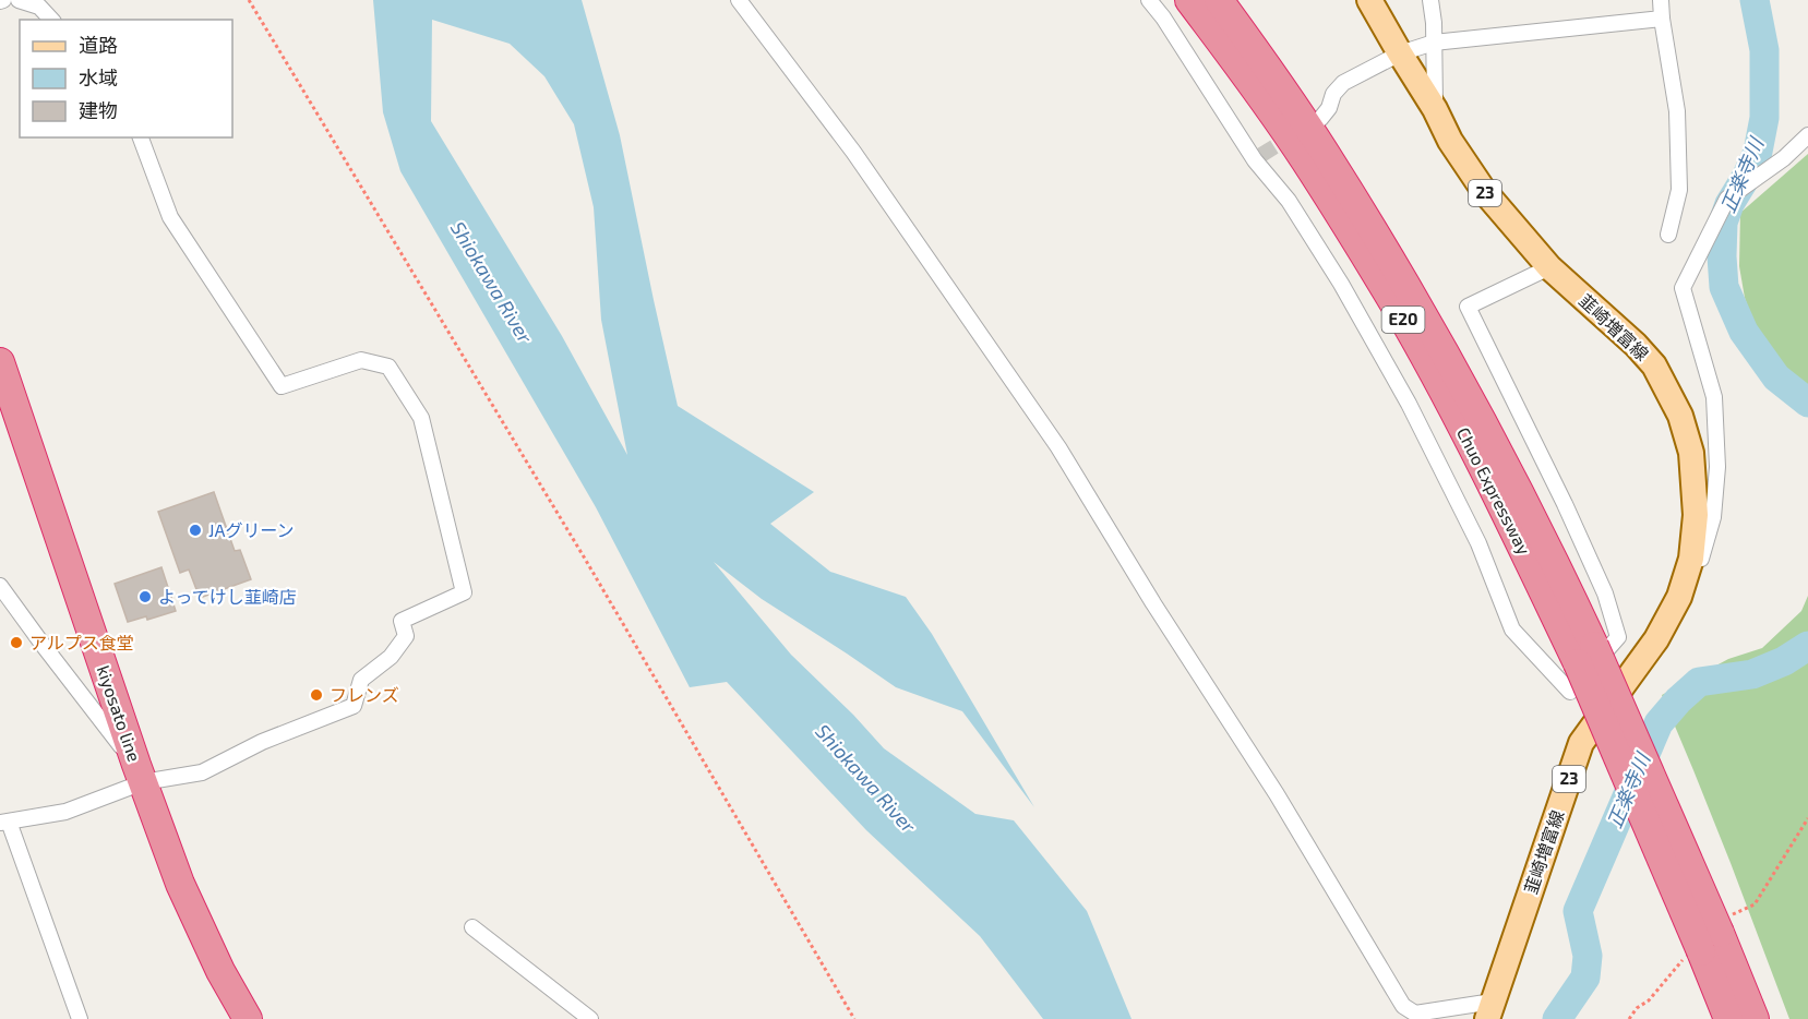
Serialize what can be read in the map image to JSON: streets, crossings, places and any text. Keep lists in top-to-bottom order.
{
  "streets": {
    "highway": ["E20", "Chuo Expressway", "kiyosato line"],
    "main road": ["23", "韮崎増富線"]
  },
  "water": ["正楽寺川", "Shiokawa River"],
  "places": [
    "JAグリーン",
    "よってけし韮崎店",
    "アルプス食堂",
    "フレンズ"
  ],
  "legend": ["道路", "水域", "建物"]
}
